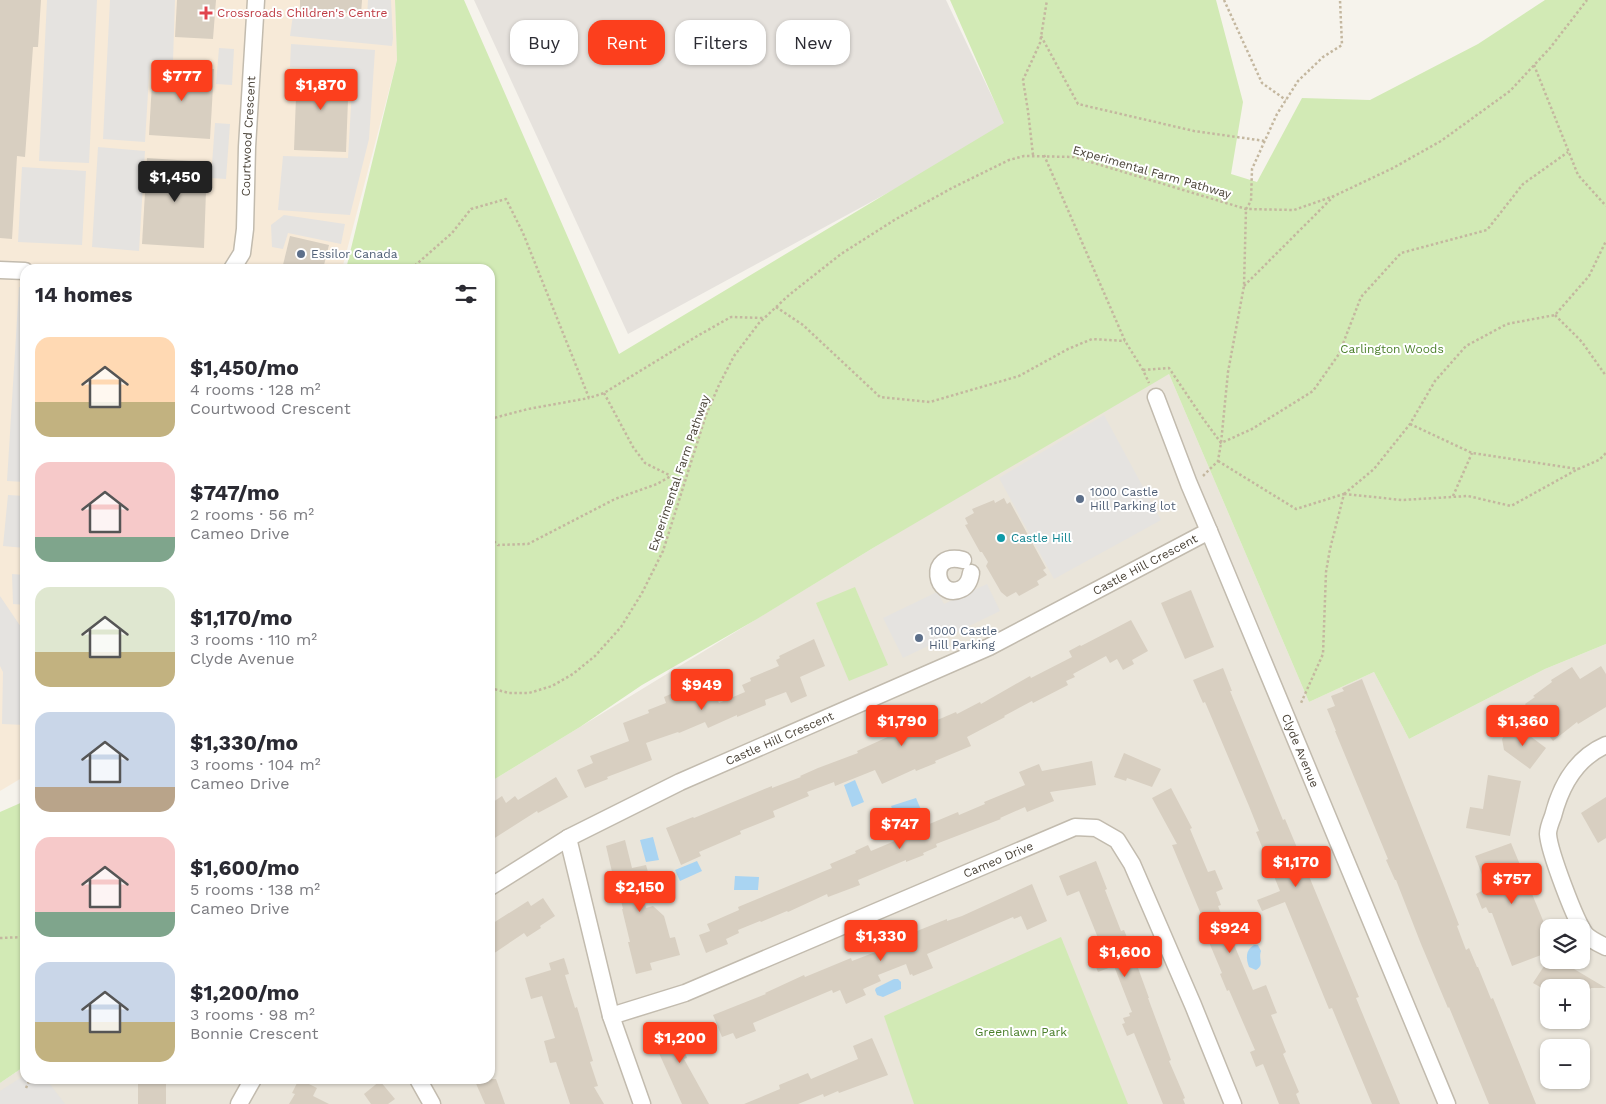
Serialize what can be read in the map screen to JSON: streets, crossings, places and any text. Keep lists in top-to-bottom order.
{
  "streets": {
    "street": [
      "Courtwood Crescent",
      "Castle Hill Crescent",
      "Clyde Avenue",
      "Cameo Drive"
    ],
    "path": ["Experimental Farm Pathway"]
  },
  "crossings": [
    ["Castle Hill Crescent", "Clyde Avenue"]
  ],
  "parks": ["Carlington Woods", "Greenlawn Park"],
  "places": {
    "health": ["Crossroads Children's Centre"],
    "other": [
      "Essilor Canada",
      "1000 Castle Hill Parking lot",
      "Castle Hill",
      "1000 Castle Hill Parking"
    ]
  },
  "page": {
    "chip": [
      "Buy",
      "Rent",
      "Filters",
      "New"
    ],
    "price": [
      "$777",
      "$1,870",
      "$1,450",
      "$949",
      "$1,790",
      "$1,360",
      "$747",
      "$1,170",
      "$757",
      "$2,150",
      "$924",
      "$1,330",
      "$1,600",
      "$1,200"
    ],
    "heading": "14 homes",
    "list": [
      {
        "name": "$1,450/mo",
        "note": "4 rooms · 128 m² · Courtwood Crescent"
      },
      {
        "name": "$747/mo",
        "note": "2 rooms · 56 m² · Cameo Drive"
      },
      {
        "name": "$1,170/mo",
        "note": "3 rooms · 110 m² · Clyde Avenue"
      },
      {
        "name": "$1,330/mo",
        "note": "3 rooms · 104 m² · Cameo Drive"
      },
      {
        "name": "$1,600/mo",
        "note": "5 rooms · 138 m² · Cameo Drive"
      },
      {
        "name": "$1,200/mo",
        "note": "3 rooms · 98 m² · Bonnie Crescent"
      }
    ],
    "map_buttons": ["+", "−"]
  }
}
